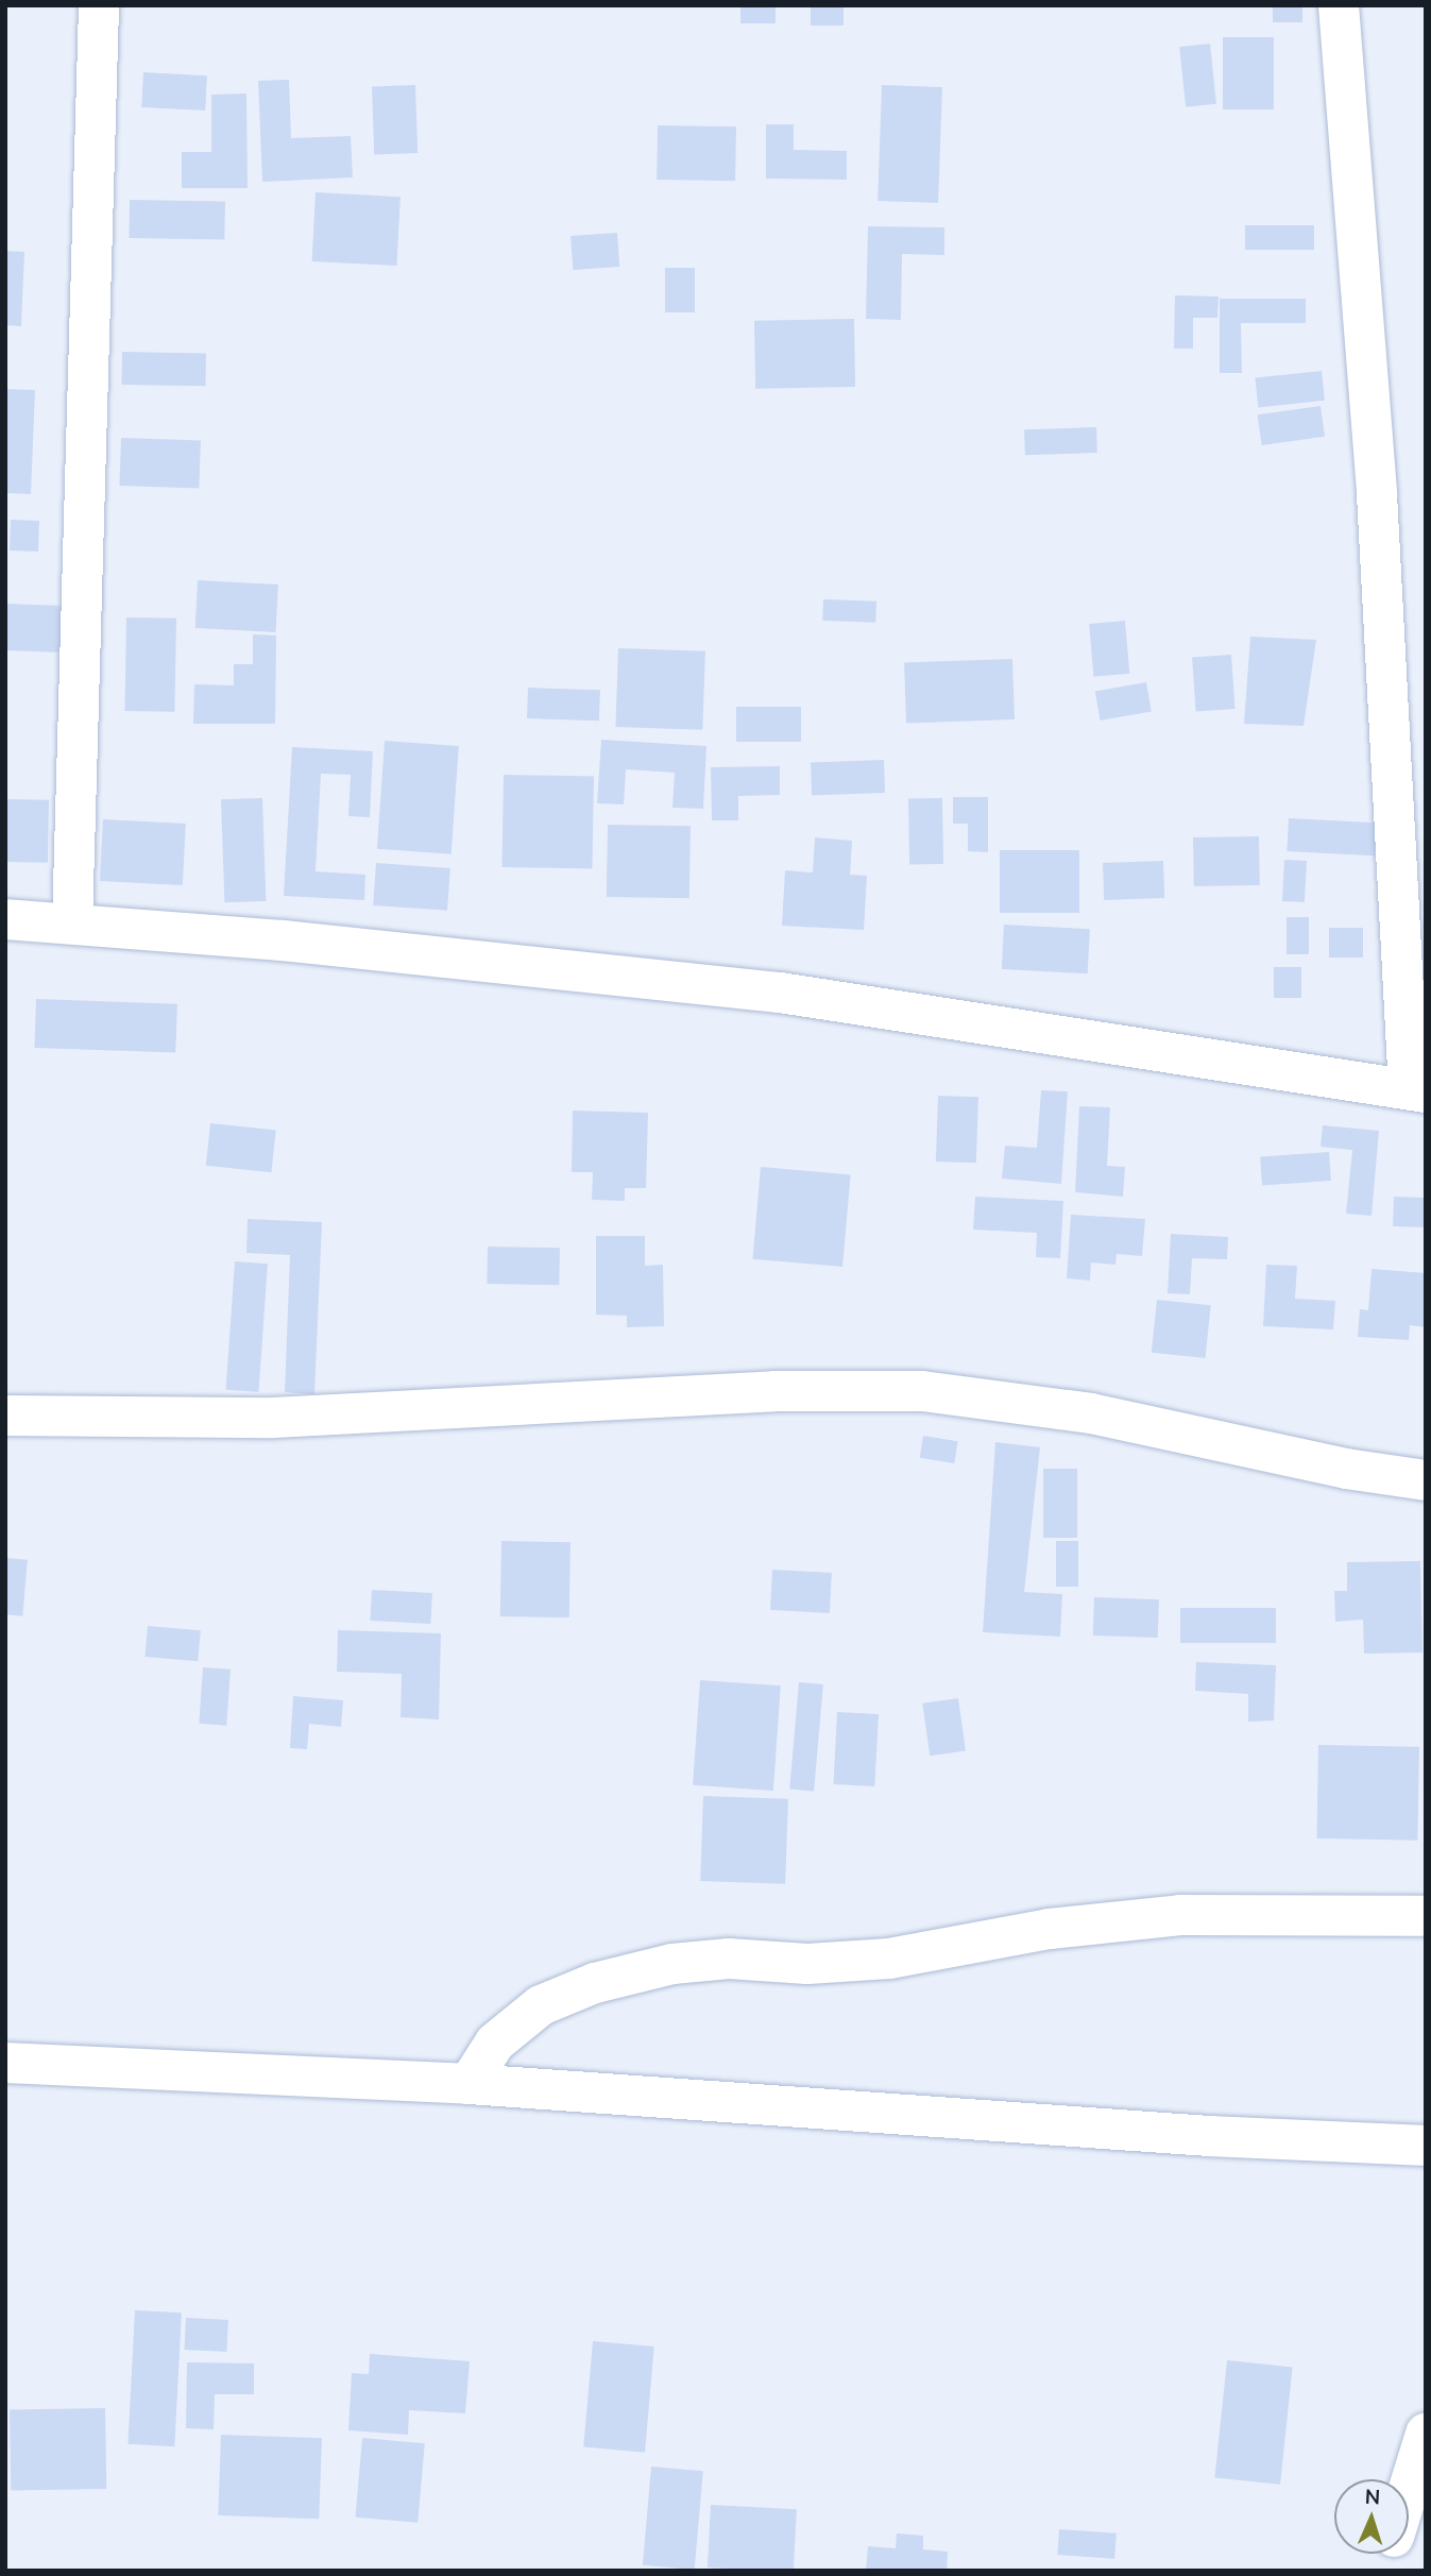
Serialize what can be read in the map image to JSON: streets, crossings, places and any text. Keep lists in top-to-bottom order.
{
  "north": "top"
}
